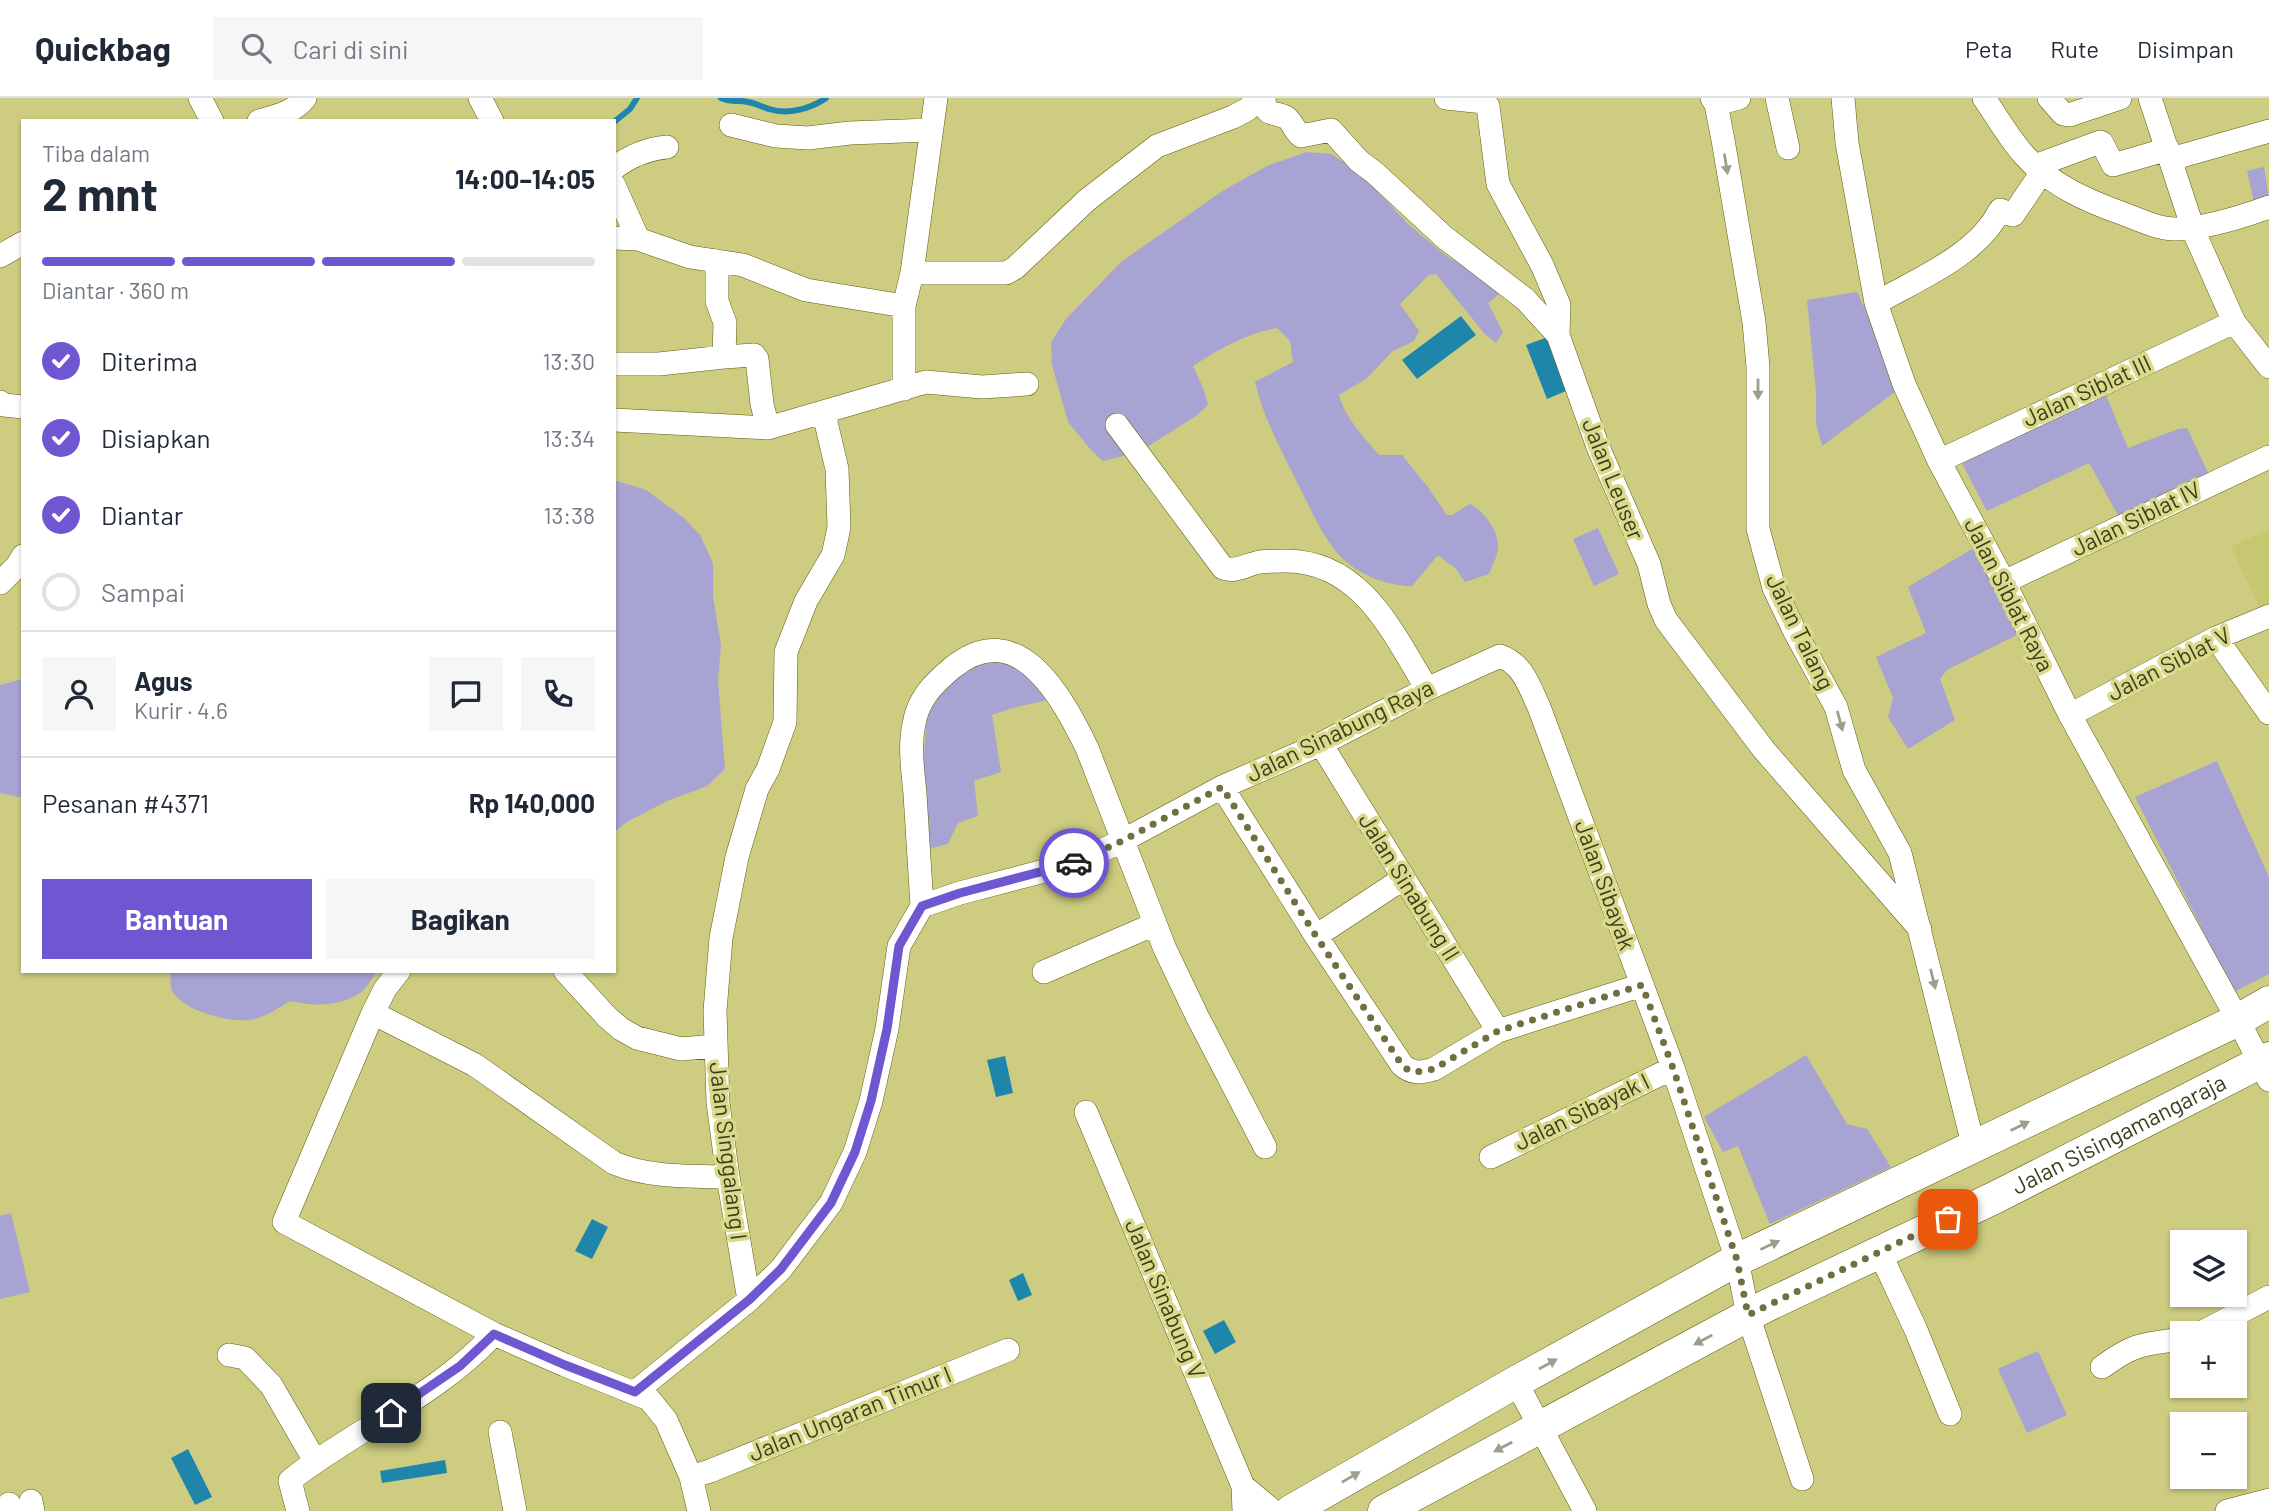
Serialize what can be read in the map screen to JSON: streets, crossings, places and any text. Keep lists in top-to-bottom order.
{
  "streets": {
    "main road": ["Jalan Sisingamangaraja"],
    "street": [
      "Jalan Siblat III",
      "Jalan Leuser",
      "Jalan Siblat IV",
      "Jalan Siblat Raya",
      "Jalan Talang",
      "Jalan Siblat V",
      "Jalan Sinabung Raya",
      "Jalan Sibayak",
      "Jalan Sinabung II",
      "Jalan Sibayak I",
      "Jalan Singgalang I",
      "Jalan Sinabung V",
      "Jalan Ungaran Timur I"
    ]
  },
  "crossings": [
    ["Jalan Siblat III", "Jalan Siblat Raya"],
    ["Jalan Leuser", "Jalan Talang"],
    ["Jalan Siblat IV", "Jalan Siblat Raya"],
    ["Jalan Siblat Raya", "Jalan Siblat V"],
    ["Jalan Siblat Raya", "Jalan Sisingamangaraja"],
    ["Jalan Sinabung Raya", "Jalan Sibayak"],
    ["Jalan Sinabung Raya", "Jalan Sinabung II"],
    ["Jalan Sibayak", "Jalan Sibayak I"]
  ],
  "one_way": ["Jalan Talang", "Jalan Sisingamangaraja"],
  "page": {
    "header": "Quickbag",
    "search": "Cari di sini",
    "nav": ["Peta", "Rute", "Disimpan"],
    "heading": ["2 mnt", "Tiba dalam", "14:00–14:05"],
    "panel": [
      "Agus",
      "Kurir · 4.6",
      "Pesanan #4371",
      "Rp 140,000"
    ],
    "bar": "Diantar · 360 m",
    "list": [
      ["Diterima", "13:30"],
      ["Disiapkan", "13:34"],
      ["Diantar", "13:38"],
      "Sampai"
    ],
    "buttons": ["Bantuan", "Bagikan"],
    "map_buttons": ["+", "−"]
  }
}
